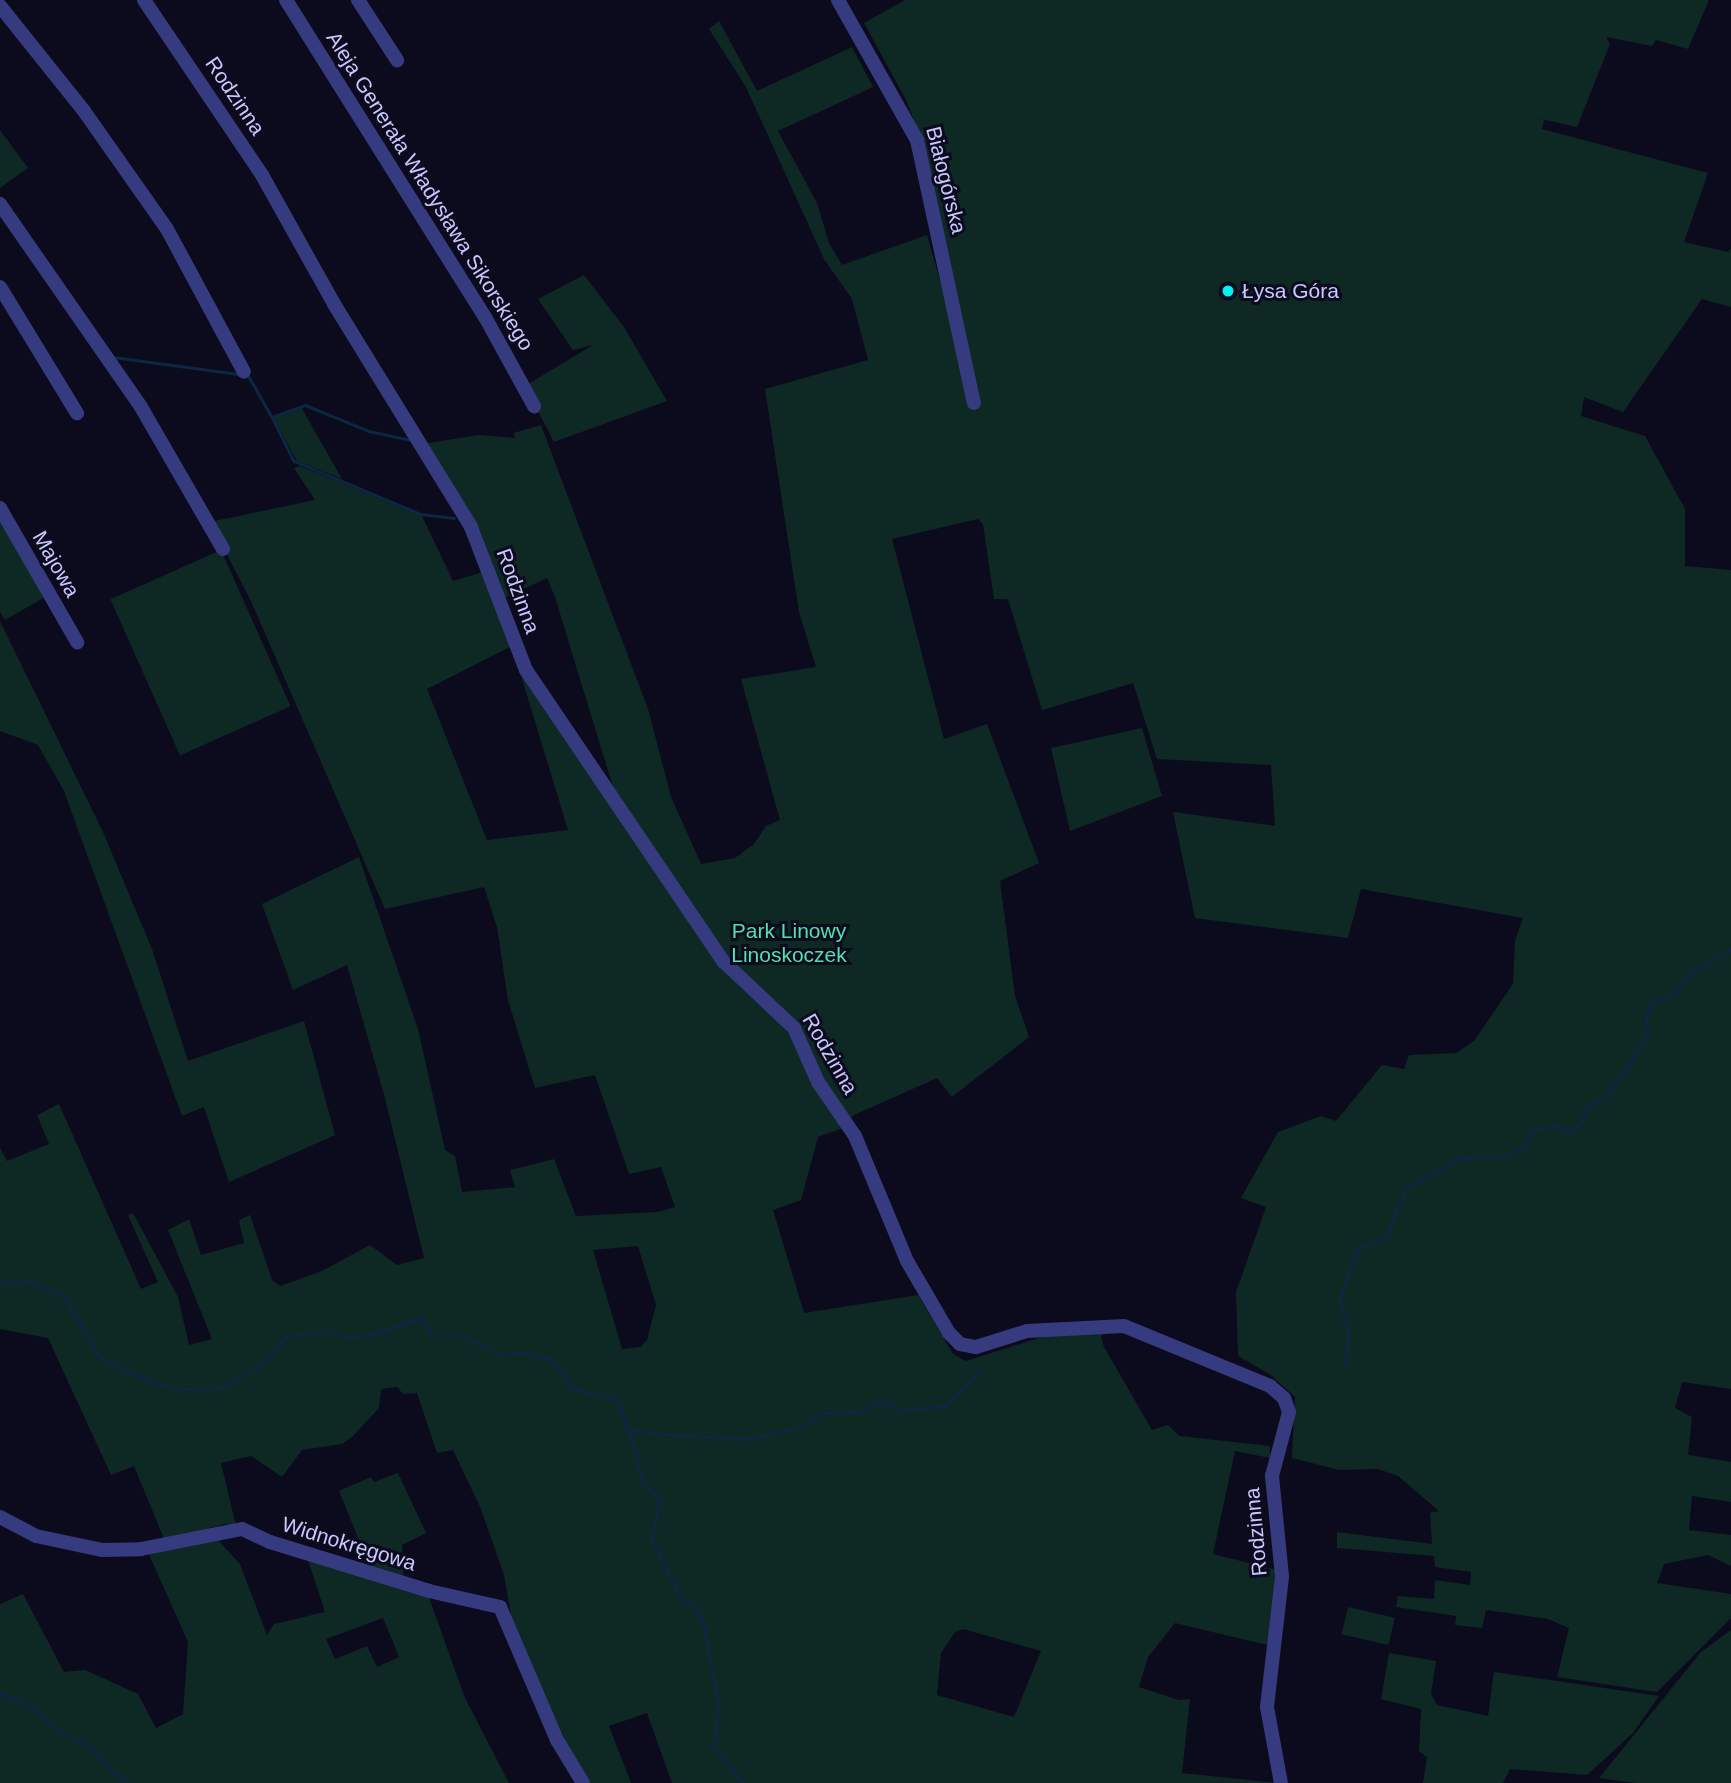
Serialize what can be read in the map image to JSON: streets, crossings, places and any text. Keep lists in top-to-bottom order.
{
  "streets": {
    "street": [
      "Rodzinna",
      "Białogórska",
      "Aleja Generała Władysława Sikorskiego",
      "Majowa",
      "Widnokręgowa"
    ]
  },
  "parks": ["Park Linowy Linoskoczek"],
  "places": ["Łysa Góra"]
}
